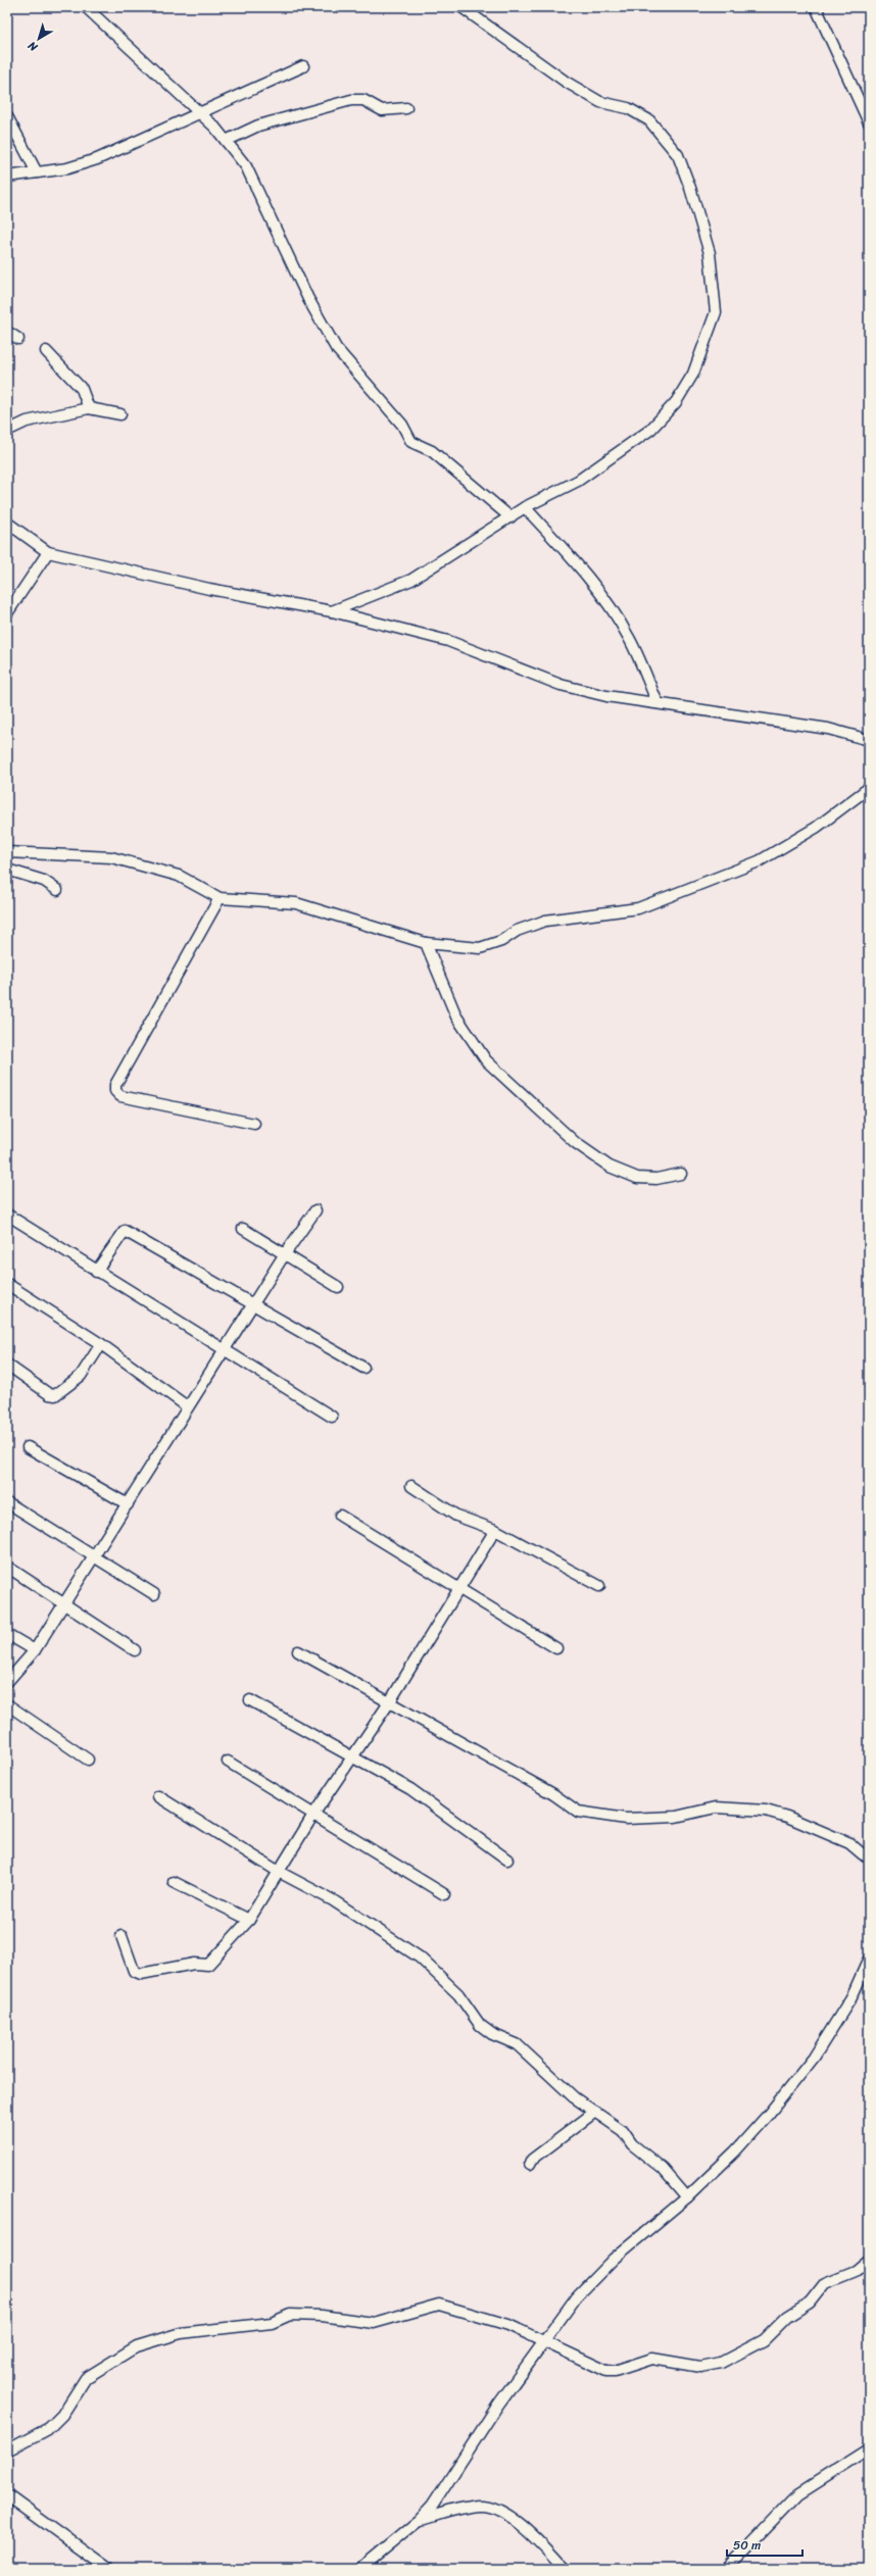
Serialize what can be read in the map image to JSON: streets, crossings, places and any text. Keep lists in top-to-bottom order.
{
  "scale_bar": "50 m",
  "north": "bottom left"
}
